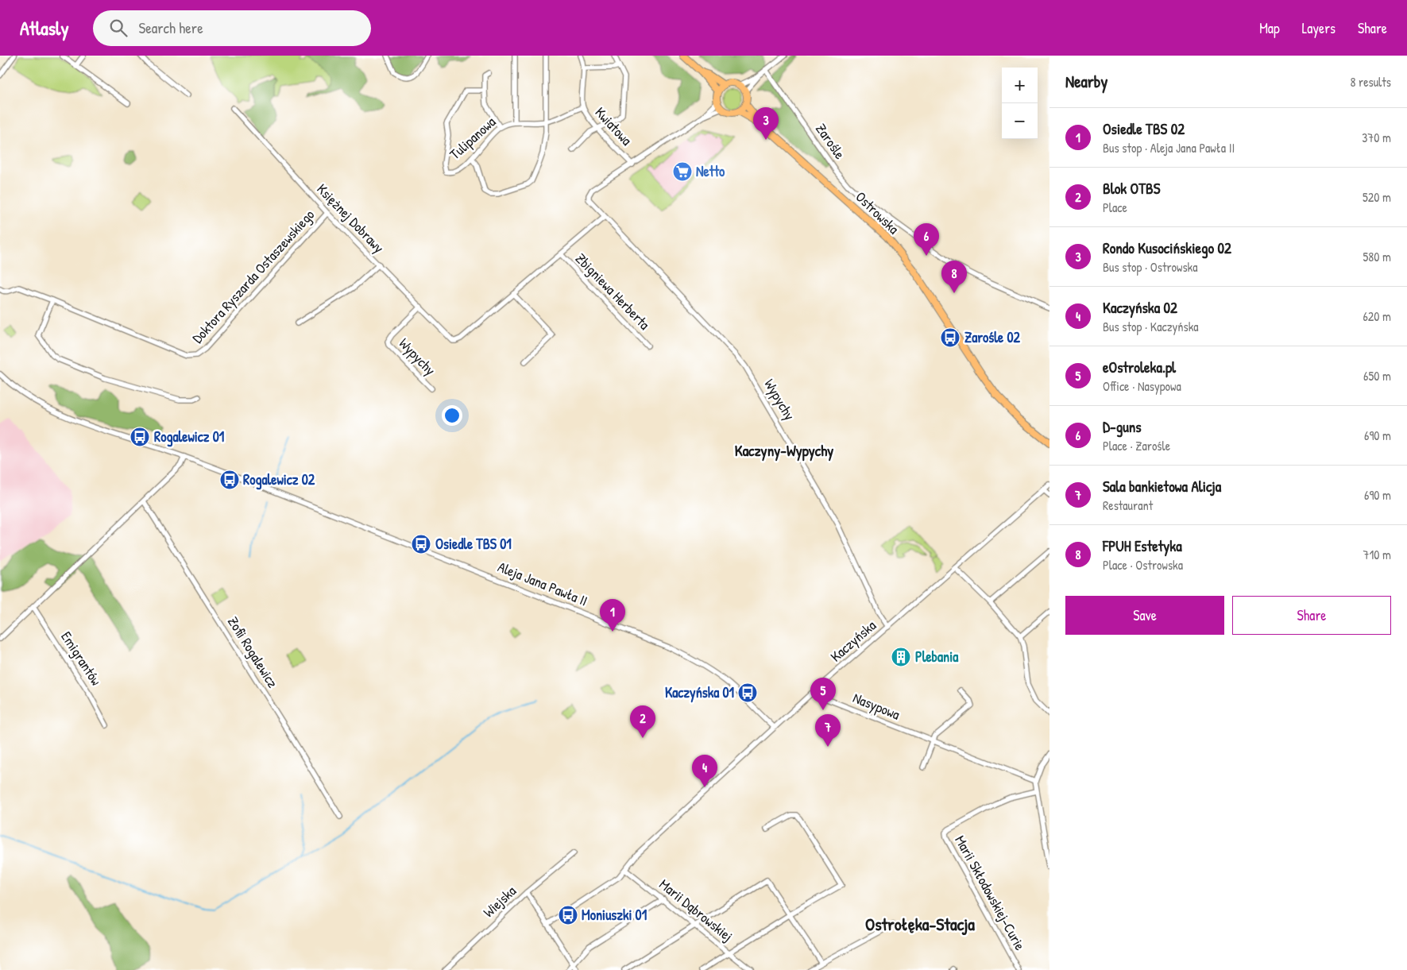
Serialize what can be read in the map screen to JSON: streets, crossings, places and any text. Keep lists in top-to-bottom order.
{
  "streets": {
    "main road": ["Ostrowska"],
    "street": [
      "Kwiatowa",
      "Tulipanowa",
      "Zarośle",
      "Księżnej Dobrawy",
      "Doktora Ryszarda Ostaszewskiego",
      "Zbigniewa Herberta",
      "Wypychy",
      "Aleja Jana Pawła II",
      "Kaczyńska",
      "Zofii Rogalewicz",
      "Emigrantów",
      "Nasypowa",
      "Marii Skłodowskiej-Curie",
      "Wiejska",
      "Marii Dąbrowskiej"
    ]
  },
  "crossings": [
    ["Kwiatowa", "Tulipanowa"],
    ["Kwiatowa", "Wypychy"],
    ["Księżnej Dobrawy", "Doktora Ryszarda Ostaszewskiego"],
    ["Księżnej Dobrawy", "Wypychy"],
    ["Wypychy", "Kaczyńska"],
    ["Aleja Jana Pawła II", "Kaczyńska"],
    ["Kaczyńska", "Nasypowa"],
    ["Kaczyńska", "Marii Dąbrowskiej"]
  ],
  "districts": ["Kaczyny-Wypychy", "Ostrołęka-Stacja"],
  "places": {
    "supermarket": ["Netto"],
    "bus stop": [
      "Zarośle 02",
      "Rogalewicz 01",
      "Rogalewicz 02",
      "Osiedle TBS 01",
      "Kaczyńska 01",
      "Moniuszki 01"
    ],
    "building": ["Plebania"]
  },
  "page": {
    "header": "Atlasly",
    "search": "Search here",
    "nav": ["Map", "Layers", "Share"],
    "heading": ["Nearby", "8 results"],
    "map_buttons": ["+", "−"],
    "pins": [
      "3",
      "6",
      "8",
      "1",
      "5",
      "2",
      "7",
      "4"
    ],
    "list": [
      {
        "mark": "1",
        "name": "Osiedle TBS 02",
        "note": "Bus stop · Aleja Jana Pawła II",
        "value": "370 m"
      },
      {
        "mark": "2",
        "name": "Blok OTBS",
        "note": "Place",
        "value": "520 m"
      },
      {
        "mark": "3",
        "name": "Rondo Kusocińskiego 02",
        "note": "Bus stop · Ostrowska",
        "value": "580 m"
      },
      {
        "mark": "4",
        "name": "Kaczyńska 02",
        "note": "Bus stop · Kaczyńska",
        "value": "620 m"
      },
      {
        "mark": "5",
        "name": "eOstroleka.pl",
        "note": "Office · Nasypowa",
        "value": "650 m"
      },
      {
        "mark": "6",
        "name": "D-guns",
        "note": "Place · Zarośle",
        "value": "690 m"
      },
      {
        "mark": "7",
        "name": "Sala bankietowa Alicja",
        "note": "Restaurant",
        "value": "690 m"
      },
      {
        "mark": "8",
        "name": "FPUH Estetyka",
        "note": "Place · Ostrowska",
        "value": "710 m"
      }
    ],
    "buttons": ["Save", "Share"]
  }
}
